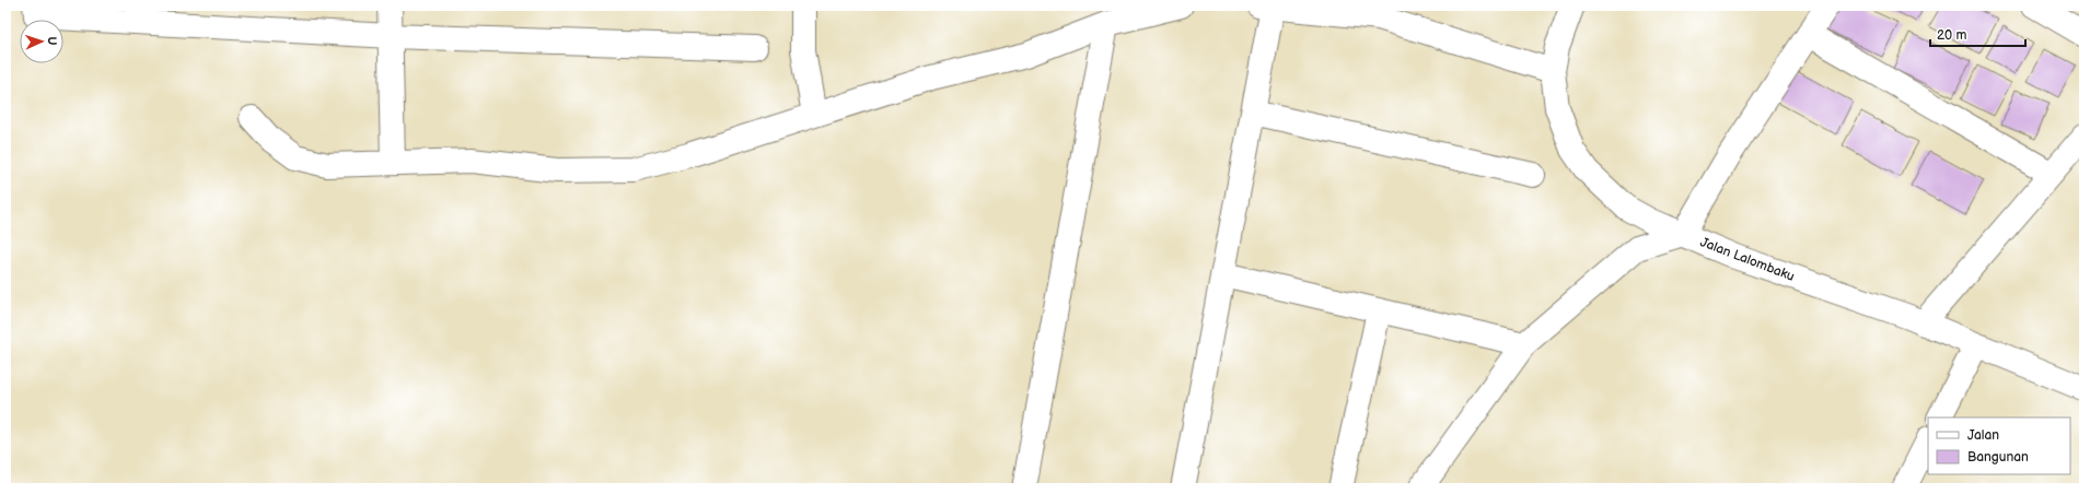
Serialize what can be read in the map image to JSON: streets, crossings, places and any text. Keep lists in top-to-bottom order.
{
  "streets": {
    "street": ["Jalan Lalombaku"]
  },
  "legend": ["Jalan", "Bangunan"],
  "scale_bar": "20 m",
  "north": "right"
}
